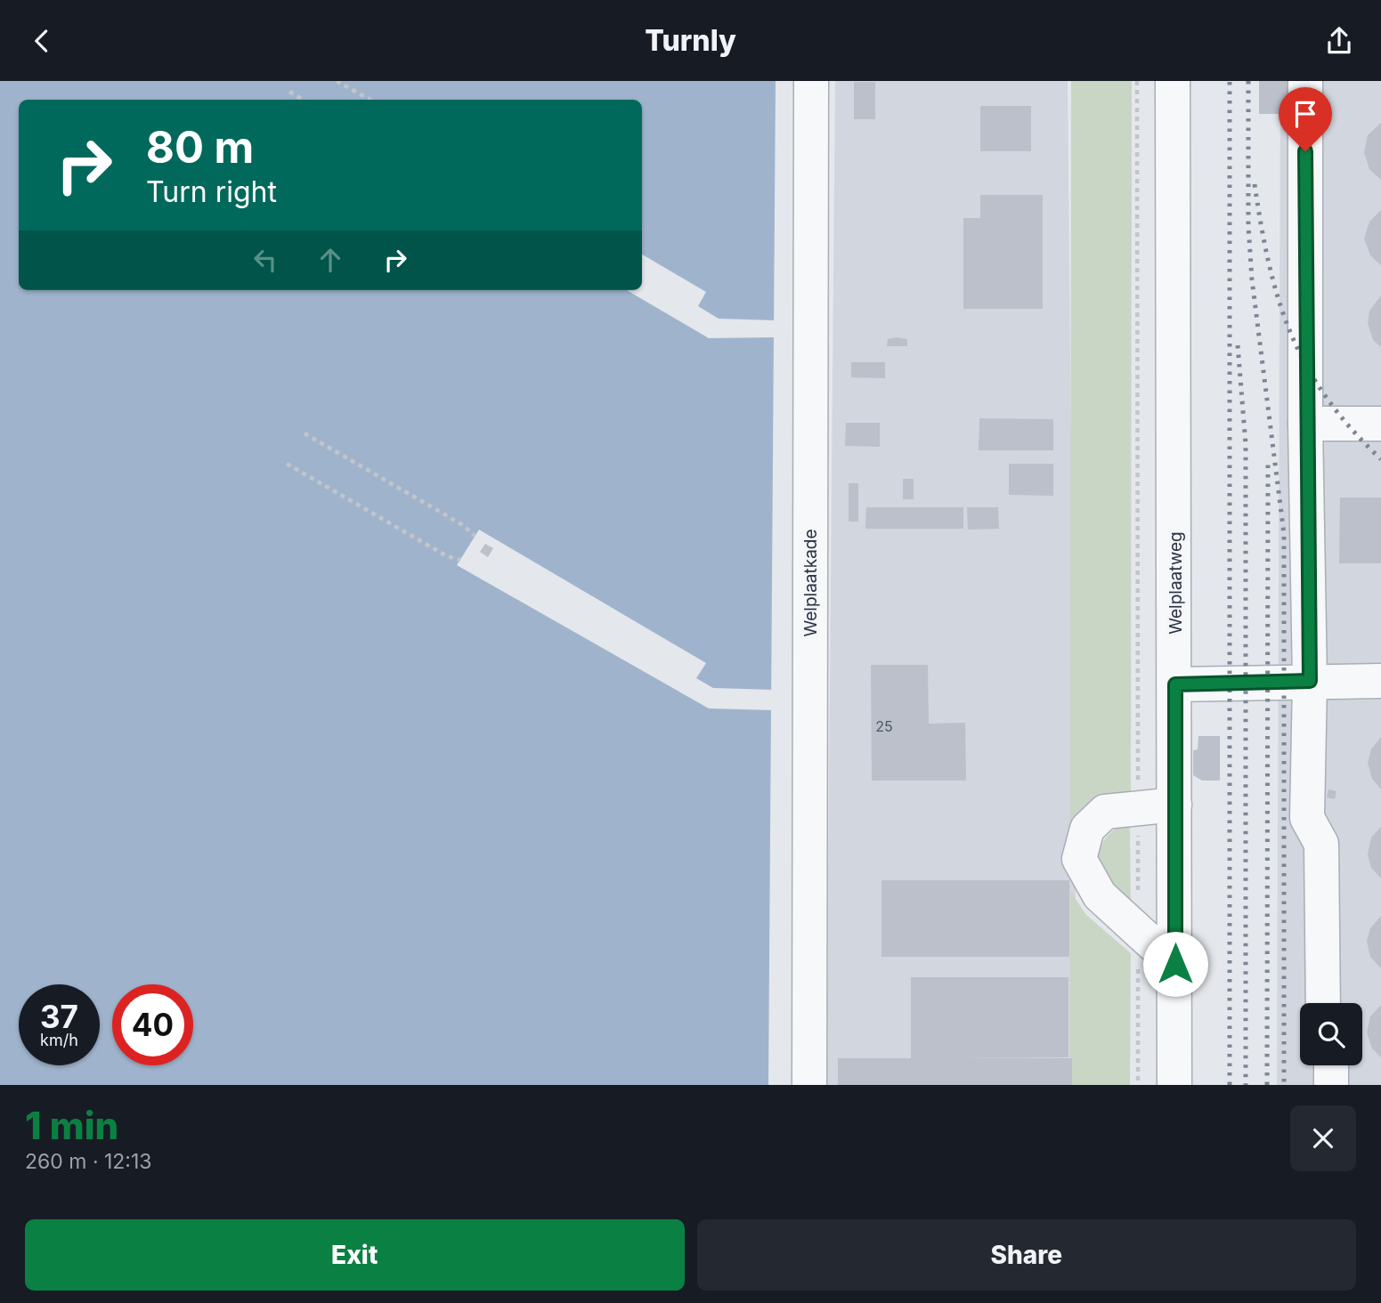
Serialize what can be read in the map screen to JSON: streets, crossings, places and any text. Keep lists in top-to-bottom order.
{
  "streets": {
    "street": ["Welplaatkade", "Welplaatweg"]
  },
  "house_numbers": ["25"],
  "page": {
    "header": "Turnly",
    "turn": ["80 m", "Turn right"],
    "speed": "37 km/h",
    "limit": "40",
    "heading": ["1 min", "260 m · 12:13"],
    "buttons": ["Exit", "Share"]
  }
}
